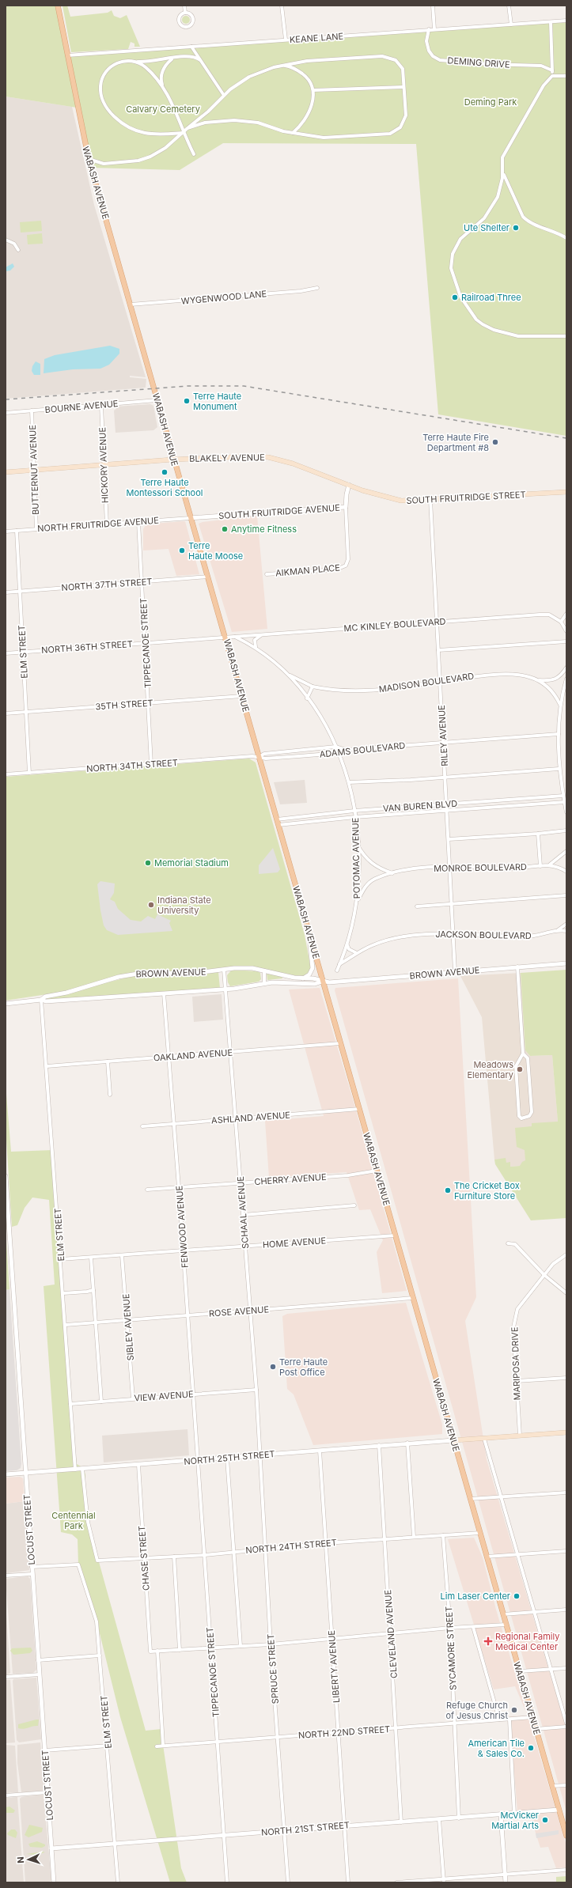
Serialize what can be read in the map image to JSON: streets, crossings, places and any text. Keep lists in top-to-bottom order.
{
  "streets": {
    "main road": ["WABASH AVENUE", "BLAKELY AVENUE", "SOUTH FRUITRIDGE STREET"],
    "street": [
      "KEANE LANE",
      "DEMING DRIVE",
      "WYGENWOOD LANE",
      "BOURNE AVENUE",
      "HICKORY AVENUE",
      "BUTTERNUT AVENUE",
      "SOUTH FRUITRIDGE AVENUE",
      "NORTH FRUITRIDGE AVENUE",
      "AIKMAN PLACE",
      "NORTH 37TH STREET",
      "MC KINLEY BOULEVARD",
      "TIPPECANOE STREET",
      "NORTH 36TH STREET",
      "ELM STREET",
      "MADISON BOULEVARD",
      "35TH STREET",
      "RILEY AVENUE",
      "ADAMS BOULEVARD",
      "NORTH 34TH STREET",
      "VAN BUREN BLVD",
      "POTOMAC AVENUE",
      "MONROE BOULEVARD",
      "JACKSON BOULEVARD",
      "BROWN AVENUE",
      "OAKLAND AVENUE",
      "ASHLAND AVENUE",
      "CHERRY AVENUE",
      "SCHAAL AVENUE",
      "FENWOOD AVENUE",
      "HOME AVENUE",
      "ROSE AVENUE",
      "SIBLEY AVENUE",
      "MARIPOSA DRIVE",
      "VIEW AVENUE",
      "NORTH 25TH STREET",
      "LOCUST STREET",
      "NORTH 24TH STREET",
      "CHASE STREET",
      "CLEVELAND AVENUE",
      "SYCAMORE STREET",
      "LIBERTY AVENUE",
      "SPRUCE STREET",
      "NORTH 22ND STREET",
      "NORTH 21ST STREET"
    ]
  },
  "crossings": [
    ["KEANE LANE", "DEMING DRIVE"],
    ["KEANE LANE", "WABASH AVENUE"],
    ["WABASH AVENUE", "WYGENWOOD LANE"],
    ["WABASH AVENUE", "BOURNE AVENUE"],
    ["WABASH AVENUE", "BLAKELY AVENUE"],
    ["WABASH AVENUE", "SOUTH FRUITRIDGE AVENUE"],
    ["WABASH AVENUE", "NORTH FRUITRIDGE AVENUE"],
    ["WABASH AVENUE", "NORTH 37TH STREET"],
    ["WABASH AVENUE", "MC KINLEY BOULEVARD"],
    ["WABASH AVENUE", "NORTH 36TH STREET"],
    ["WABASH AVENUE", "35TH STREET"],
    ["WABASH AVENUE", "ADAMS BOULEVARD"],
    ["WABASH AVENUE", "NORTH 34TH STREET"],
    ["WABASH AVENUE", "VAN BUREN BLVD"],
    ["WABASH AVENUE", "BROWN AVENUE"],
    ["WABASH AVENUE", "OAKLAND AVENUE"],
    ["WABASH AVENUE", "ASHLAND AVENUE"],
    ["WABASH AVENUE", "CHERRY AVENUE"],
    ["WABASH AVENUE", "HOME AVENUE"],
    ["WABASH AVENUE", "ROSE AVENUE"],
    ["WABASH AVENUE", "NORTH 25TH STREET"],
    ["WABASH AVENUE", "NORTH 24TH STREET"],
    ["WABASH AVENUE", "NORTH 22ND STREET"],
    ["WABASH AVENUE", "NORTH 21ST STREET"],
    ["BOURNE AVENUE", "HICKORY AVENUE"],
    ["BOURNE AVENUE", "BUTTERNUT AVENUE"],
    ["BLAKELY AVENUE", "HICKORY AVENUE"],
    ["BLAKELY AVENUE", "BUTTERNUT AVENUE"],
    ["BLAKELY AVENUE", "SOUTH FRUITRIDGE STREET"],
    ["BLAKELY AVENUE", "SOUTH FRUITRIDGE AVENUE"],
    ["HICKORY AVENUE", "NORTH FRUITRIDGE AVENUE"],
    ["BUTTERNUT AVENUE", "NORTH FRUITRIDGE AVENUE"],
    ["SOUTH FRUITRIDGE STREET", "SOUTH FRUITRIDGE AVENUE"],
    ["SOUTH FRUITRIDGE STREET", "RILEY AVENUE"],
    ["SOUTH FRUITRIDGE AVENUE", "NORTH FRUITRIDGE AVENUE"],
    ["SOUTH FRUITRIDGE AVENUE", "AIKMAN PLACE"],
    ["NORTH FRUITRIDGE AVENUE", "TIPPECANOE STREET"],
    ["NORTH FRUITRIDGE AVENUE", "ELM STREET"],
    ["NORTH 37TH STREET", "TIPPECANOE STREET"],
    ["NORTH 37TH STREET", "ELM STREET"],
    ["MC KINLEY BOULEVARD", "NORTH 36TH STREET"],
    ["MC KINLEY BOULEVARD", "RILEY AVENUE"],
    ["MC KINLEY BOULEVARD", "POTOMAC AVENUE"],
    ["TIPPECANOE STREET", "NORTH 36TH STREET"],
    ["TIPPECANOE STREET", "35TH STREET"],
    ["TIPPECANOE STREET", "NORTH 34TH STREET"],
    ["TIPPECANOE STREET", "FENWOOD AVENUE"],
    ["TIPPECANOE STREET", "NORTH 25TH STREET"],
    ["TIPPECANOE STREET", "NORTH 24TH STREET"],
    ["TIPPECANOE STREET", "NORTH 22ND STREET"],
    ["TIPPECANOE STREET", "NORTH 21ST STREET"],
    ["NORTH 36TH STREET", "ELM STREET"],
    ["ELM STREET", "35TH STREET"],
    ["ELM STREET", "NORTH 34TH STREET"],
    ["ELM STREET", "BROWN AVENUE"],
    ["ELM STREET", "OAKLAND AVENUE"],
    ["ELM STREET", "HOME AVENUE"],
    ["ELM STREET", "ROSE AVENUE"],
    ["ELM STREET", "VIEW AVENUE"],
    ["ELM STREET", "NORTH 25TH STREET"],
    ["ELM STREET", "LOCUST STREET"],
    ["ELM STREET", "NORTH 21ST STREET"],
    ["MADISON BOULEVARD", "RILEY AVENUE"],
    ["MADISON BOULEVARD", "POTOMAC AVENUE"],
    ["RILEY AVENUE", "ADAMS BOULEVARD"],
    ["RILEY AVENUE", "VAN BUREN BLVD"],
    ["RILEY AVENUE", "MONROE BOULEVARD"],
    ["RILEY AVENUE", "JACKSON BOULEVARD"],
    ["RILEY AVENUE", "BROWN AVENUE"],
    ["ADAMS BOULEVARD", "NORTH 34TH STREET"],
    ["ADAMS BOULEVARD", "POTOMAC AVENUE"],
    ["VAN BUREN BLVD", "POTOMAC AVENUE"],
    ["POTOMAC AVENUE", "MONROE BOULEVARD"],
    ["POTOMAC AVENUE", "JACKSON BOULEVARD"],
    ["BROWN AVENUE", "SCHAAL AVENUE"],
    ["BROWN AVENUE", "FENWOOD AVENUE"],
    ["OAKLAND AVENUE", "SCHAAL AVENUE"],
    ["OAKLAND AVENUE", "FENWOOD AVENUE"],
    ["ASHLAND AVENUE", "SCHAAL AVENUE"],
    ["ASHLAND AVENUE", "FENWOOD AVENUE"],
    ["CHERRY AVENUE", "SCHAAL AVENUE"],
    ["CHERRY AVENUE", "FENWOOD AVENUE"],
    ["SCHAAL AVENUE", "HOME AVENUE"],
    ["SCHAAL AVENUE", "ROSE AVENUE"],
    ["SCHAAL AVENUE", "VIEW AVENUE"],
    ["SCHAAL AVENUE", "NORTH 25TH STREET"],
    ["SCHAAL AVENUE", "SPRUCE STREET"],
    ["FENWOOD AVENUE", "HOME AVENUE"],
    ["FENWOOD AVENUE", "ROSE AVENUE"],
    ["FENWOOD AVENUE", "VIEW AVENUE"],
    ["FENWOOD AVENUE", "NORTH 25TH STREET"],
    ["HOME AVENUE", "SIBLEY AVENUE"],
    ["ROSE AVENUE", "SIBLEY AVENUE"],
    ["SIBLEY AVENUE", "VIEW AVENUE"],
    ["NORTH 25TH STREET", "LOCUST STREET"],
    ["NORTH 25TH STREET", "NORTH 24TH STREET"],
    ["NORTH 25TH STREET", "CHASE STREET"],
    ["NORTH 25TH STREET", "CLEVELAND AVENUE"],
    ["NORTH 25TH STREET", "LIBERTY AVENUE"],
    ["NORTH 25TH STREET", "SPRUCE STREET"],
    ["LOCUST STREET", "NORTH 21ST STREET"],
    ["NORTH 24TH STREET", "CHASE STREET"],
    ["NORTH 24TH STREET", "CLEVELAND AVENUE"],
    ["NORTH 24TH STREET", "SYCAMORE STREET"],
    ["NORTH 24TH STREET", "LIBERTY AVENUE"],
    ["NORTH 24TH STREET", "SPRUCE STREET"],
    ["CLEVELAND AVENUE", "NORTH 22ND STREET"],
    ["CLEVELAND AVENUE", "NORTH 21ST STREET"],
    ["SYCAMORE STREET", "NORTH 22ND STREET"],
    ["SYCAMORE STREET", "NORTH 21ST STREET"],
    ["LIBERTY AVENUE", "NORTH 22ND STREET"],
    ["LIBERTY AVENUE", "NORTH 21ST STREET"],
    ["SPRUCE STREET", "NORTH 22ND STREET"],
    ["SPRUCE STREET", "NORTH 21ST STREET"]
  ],
  "parks": ["Deming Park", "Calvary Cemetery", "Centennial Park"],
  "places": {
    "other": [
      "Ute Shelter",
      "Railroad Three",
      "Terre Haute Monument",
      "Terre Haute Fire Department #8",
      "Terre Haute Montessori School",
      "Anytime Fitness",
      "Terre Haute Moose",
      "Memorial Stadium",
      "Indiana State University",
      "Meadows Elementary",
      "The Cricket Box Furniture Store",
      "Terre Haute Post Office",
      "Lim Laser Center",
      "Refuge Church of Jesus Christ",
      "American Tile & Sales Co.",
      "McVicker Martial Arts"
    ],
    "health": ["Regional Family Medical Center"]
  },
  "north": "left"
}
